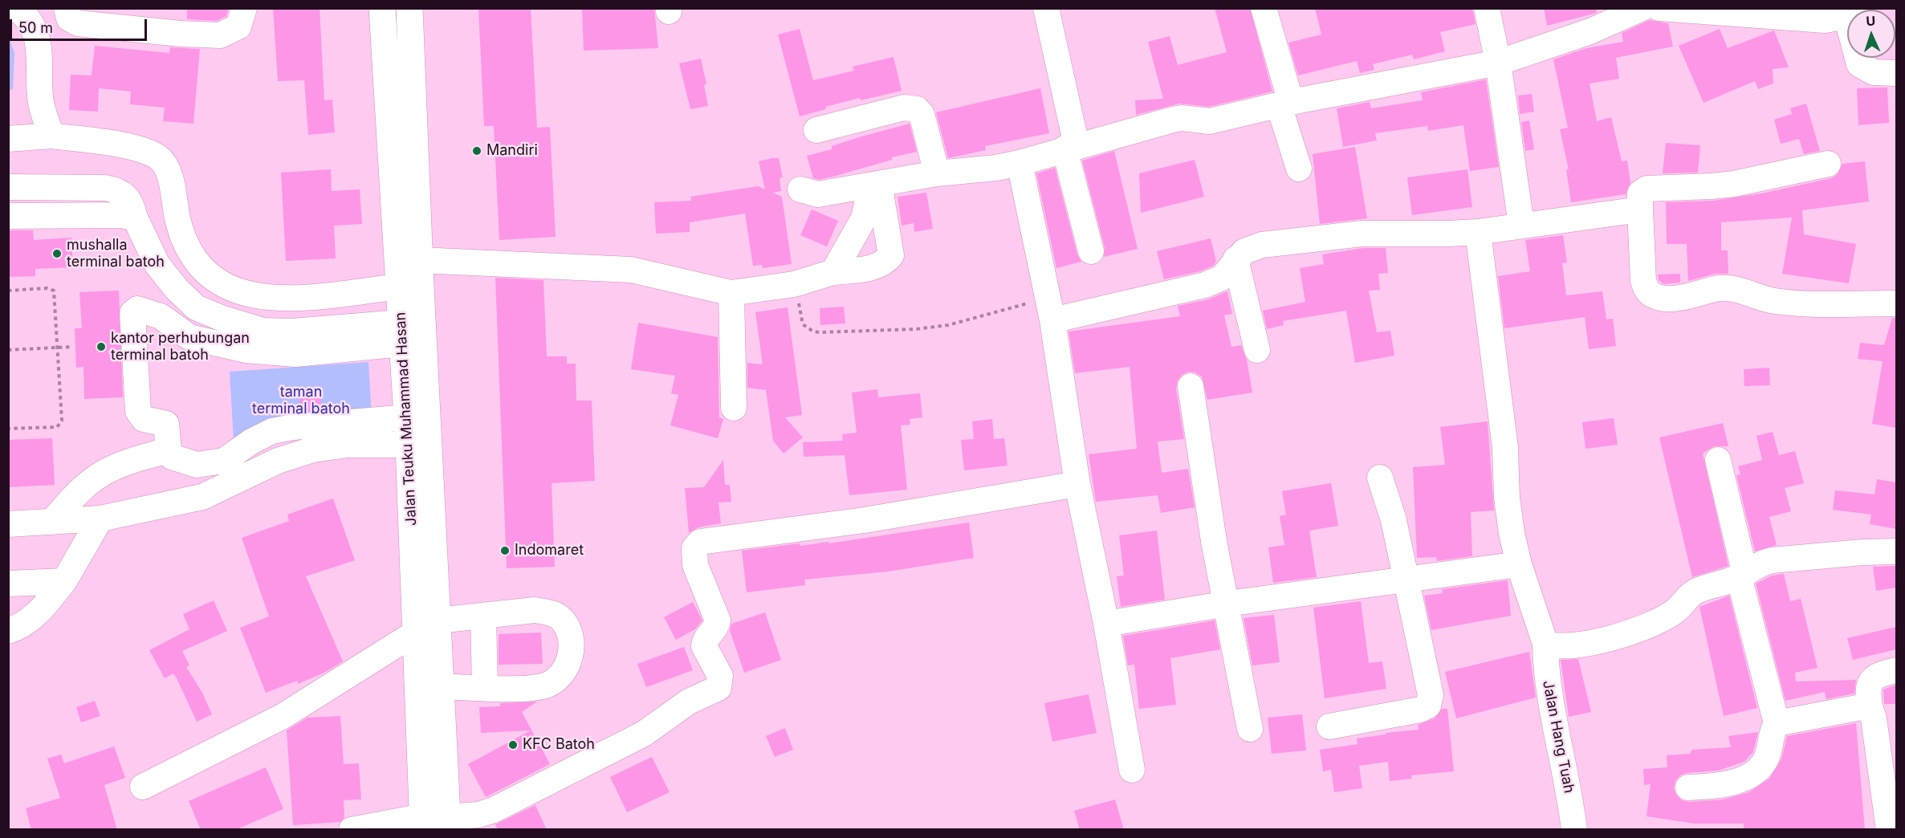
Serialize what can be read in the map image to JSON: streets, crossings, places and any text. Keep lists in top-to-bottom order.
{
  "streets": {
    "highway": ["Jalan Teuku Muhammad Hasan"],
    "street": ["Jalan Hang Tuah"]
  },
  "parks": ["taman terminal batoh"],
  "places": [
    "Mandiri",
    "mushalla terminal batoh",
    "kantor perhubungan terminal batoh",
    "Indomaret",
    "KFC Batoh"
  ],
  "scale_bar": "50 m",
  "north": "top"
}
